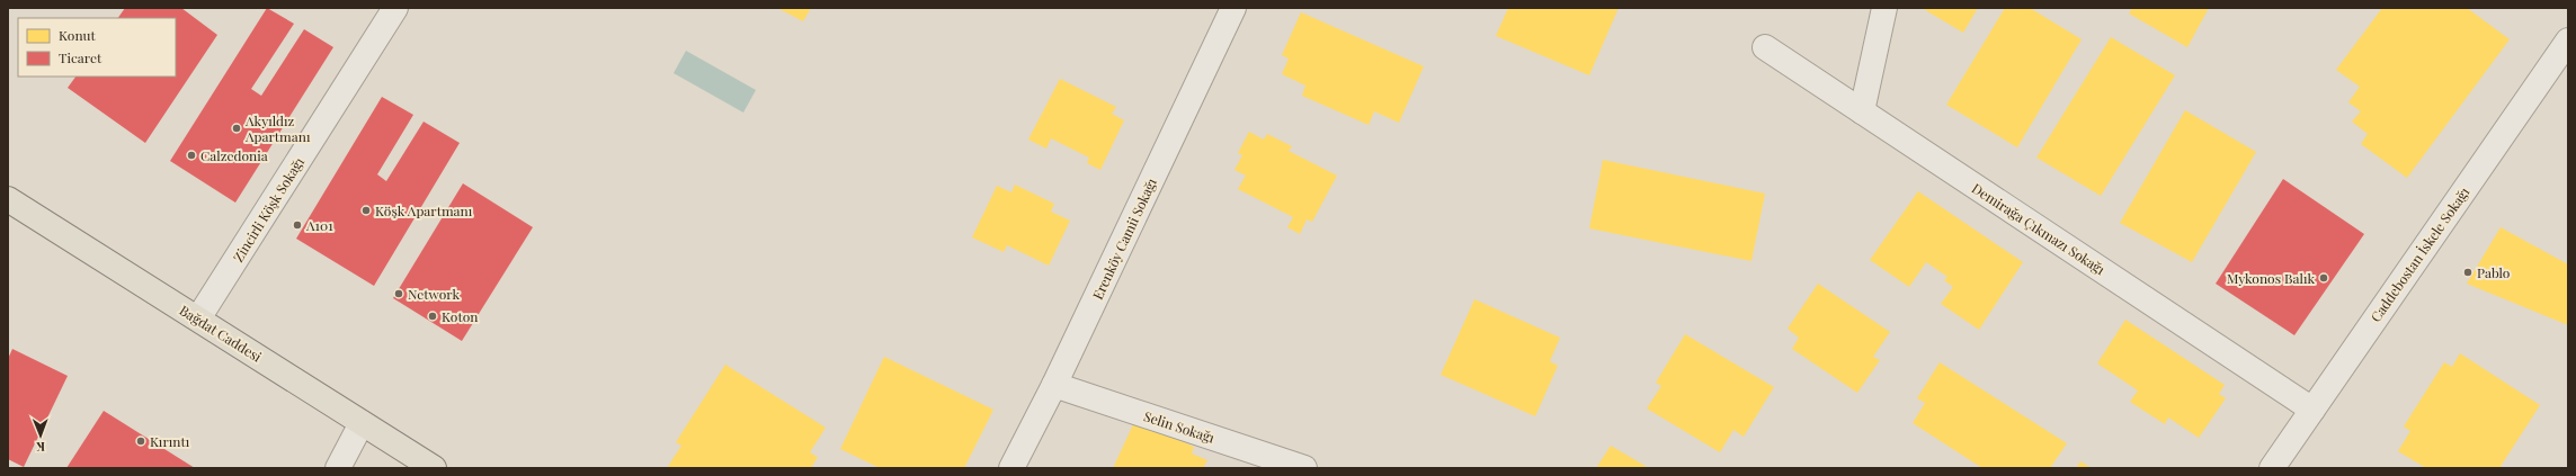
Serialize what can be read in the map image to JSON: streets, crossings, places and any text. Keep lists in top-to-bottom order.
{
  "streets": {
    "main road": ["Bağdat Caddesi"],
    "street": [
      "Zincirli Köşk Sokağı",
      "Demirağa Çıkmazı Sokağı",
      "Erenköy Camii Sokağı",
      "Caddebostan İskele Sokağı",
      "Selin Sokağı"
    ]
  },
  "crossings": [
    ["Zincirli Köşk Sokağı", "Bağdat Caddesi"],
    ["Demirağa Çıkmazı Sokağı", "Caddebostan İskele Sokağı"],
    ["Erenköy Camii Sokağı", "Selin Sokağı"]
  ],
  "places": [
    "Akyıldız Apartmanı",
    "Calzedonia",
    "Köşk Apartmanı",
    "A101",
    "Pablo",
    "Mykonos Balık",
    "Network",
    "Koton",
    "Kırıntı"
  ],
  "legend": ["Konut", "Ticaret"],
  "north": "bottom"
}
